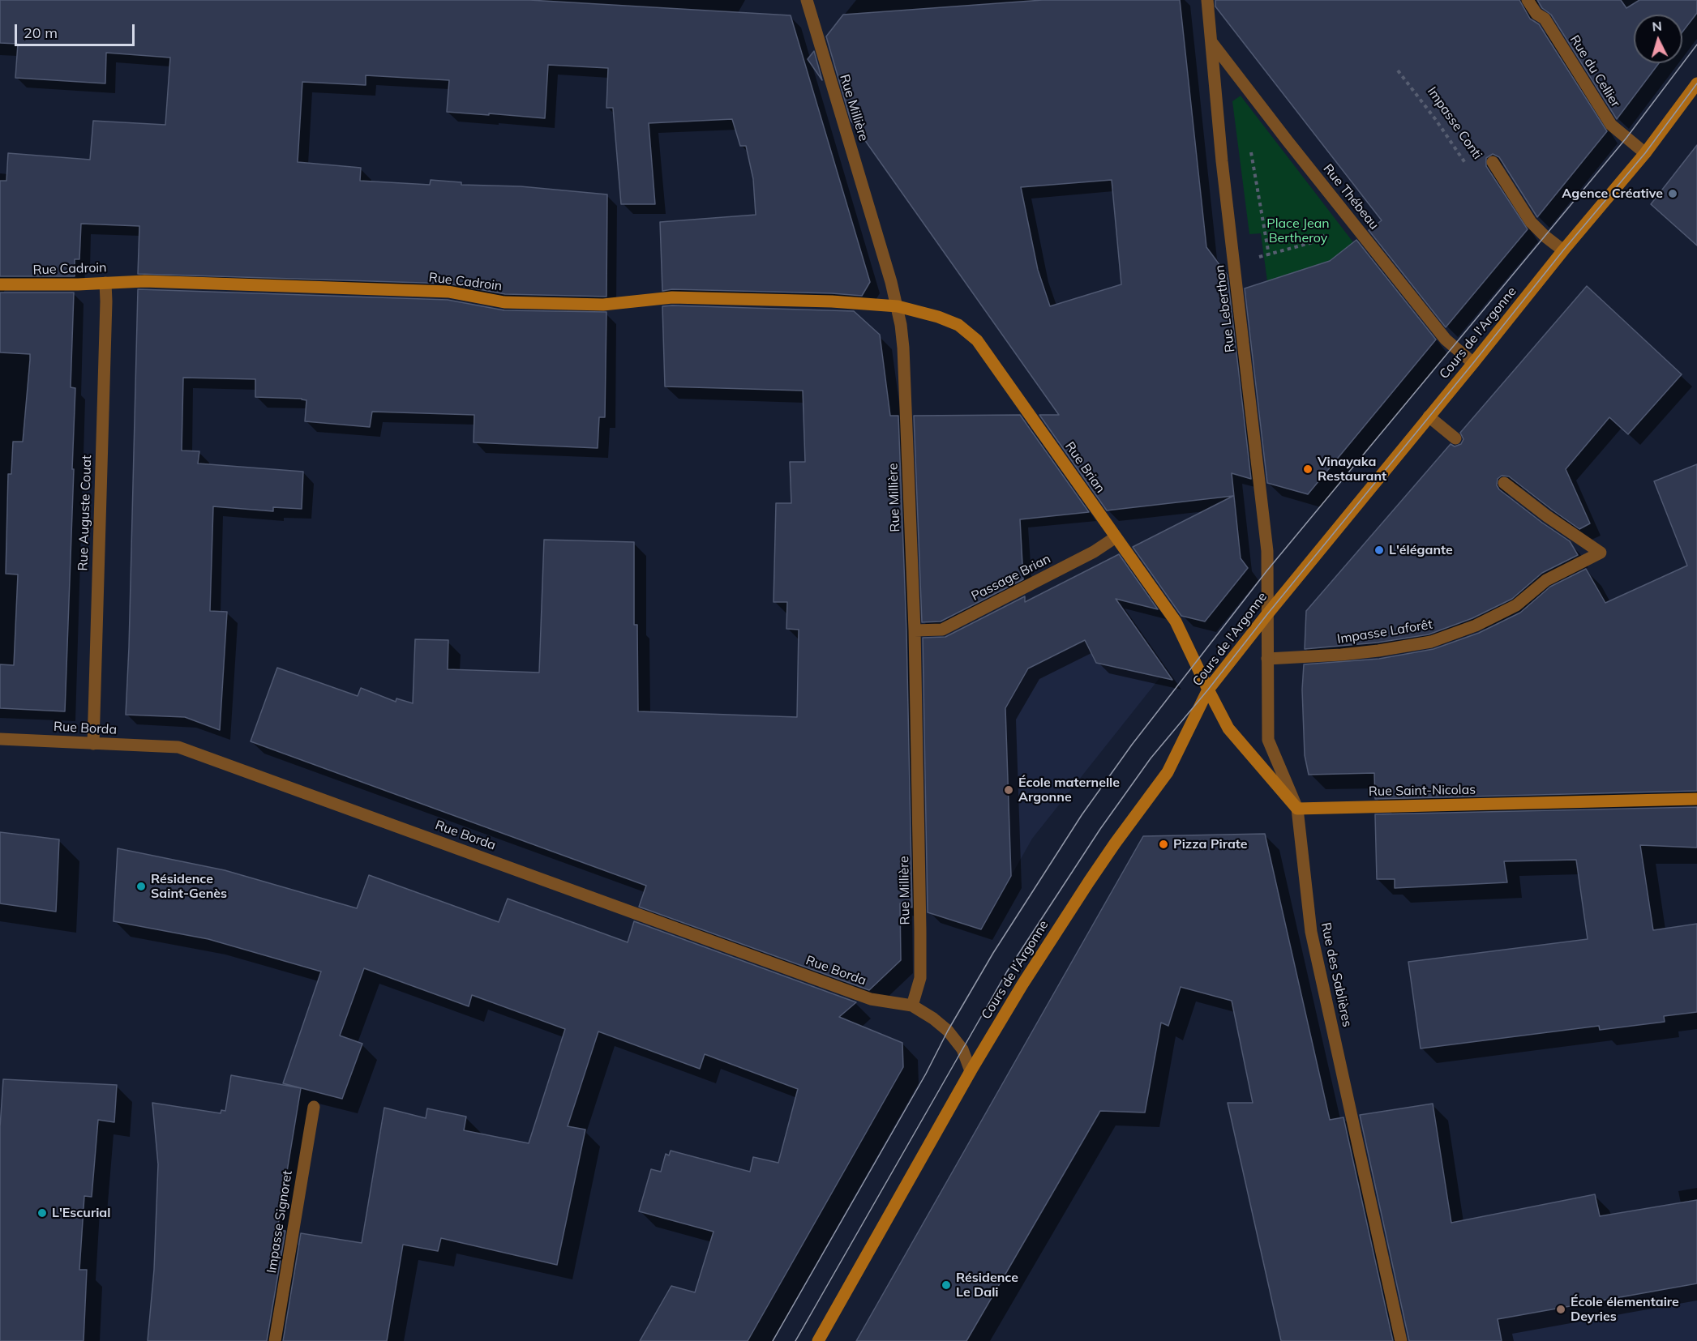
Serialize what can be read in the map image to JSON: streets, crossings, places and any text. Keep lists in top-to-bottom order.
{
  "streets": {
    "street": [
      "Rue du Cellier",
      "Rue Millière",
      "Impasse Conti",
      "Rue Thébeau",
      "Rue Cadroin",
      "Rue Leberthon",
      "Cours de l'Argonne",
      "Rue Brian",
      "Rue Auguste Couat",
      "Passage Brian",
      "Impasse Laforêt",
      "Rue Borda",
      "Rue Saint-Nicolas",
      "Rue des Sablières",
      "Impasse Signoret"
    ]
  },
  "crossings": [
    ["Rue du Cellier", "Cours de l'Argonne"],
    ["Rue Millière", "Rue Cadroin"],
    ["Rue Millière", "Rue Brian"],
    ["Rue Millière", "Passage Brian"],
    ["Rue Millière", "Rue Borda"],
    ["Impasse Conti", "Cours de l'Argonne"],
    ["Rue Thébeau", "Rue Leberthon"],
    ["Rue Thébeau", "Cours de l'Argonne"],
    ["Rue Cadroin", "Rue Brian"],
    ["Rue Cadroin", "Rue Auguste Couat"],
    ["Rue Leberthon", "Cours de l'Argonne"],
    ["Rue Leberthon", "Rue des Sablières"],
    ["Cours de l'Argonne", "Rue Brian"],
    ["Cours de l'Argonne", "Rue des Sablières"],
    ["Rue Brian", "Passage Brian"],
    ["Rue Auguste Couat", "Rue Borda"],
    ["Impasse Laforêt", "Rue des Sablières"],
    ["Rue Saint-Nicolas", "Rue des Sablières"]
  ],
  "parks": ["Place Jean Bertheroy"],
  "places": [
    "Agence Créative",
    "Vinayaka Restaurant",
    "L'élégante",
    "École maternelle Argonne",
    "Pizza Pirate",
    "Résidence Saint-Genès",
    "L'Escurial",
    "Résidence Le Dali",
    "École élementaire Deyries"
  ],
  "scale_bar": "20 m",
  "north": "top"
}
